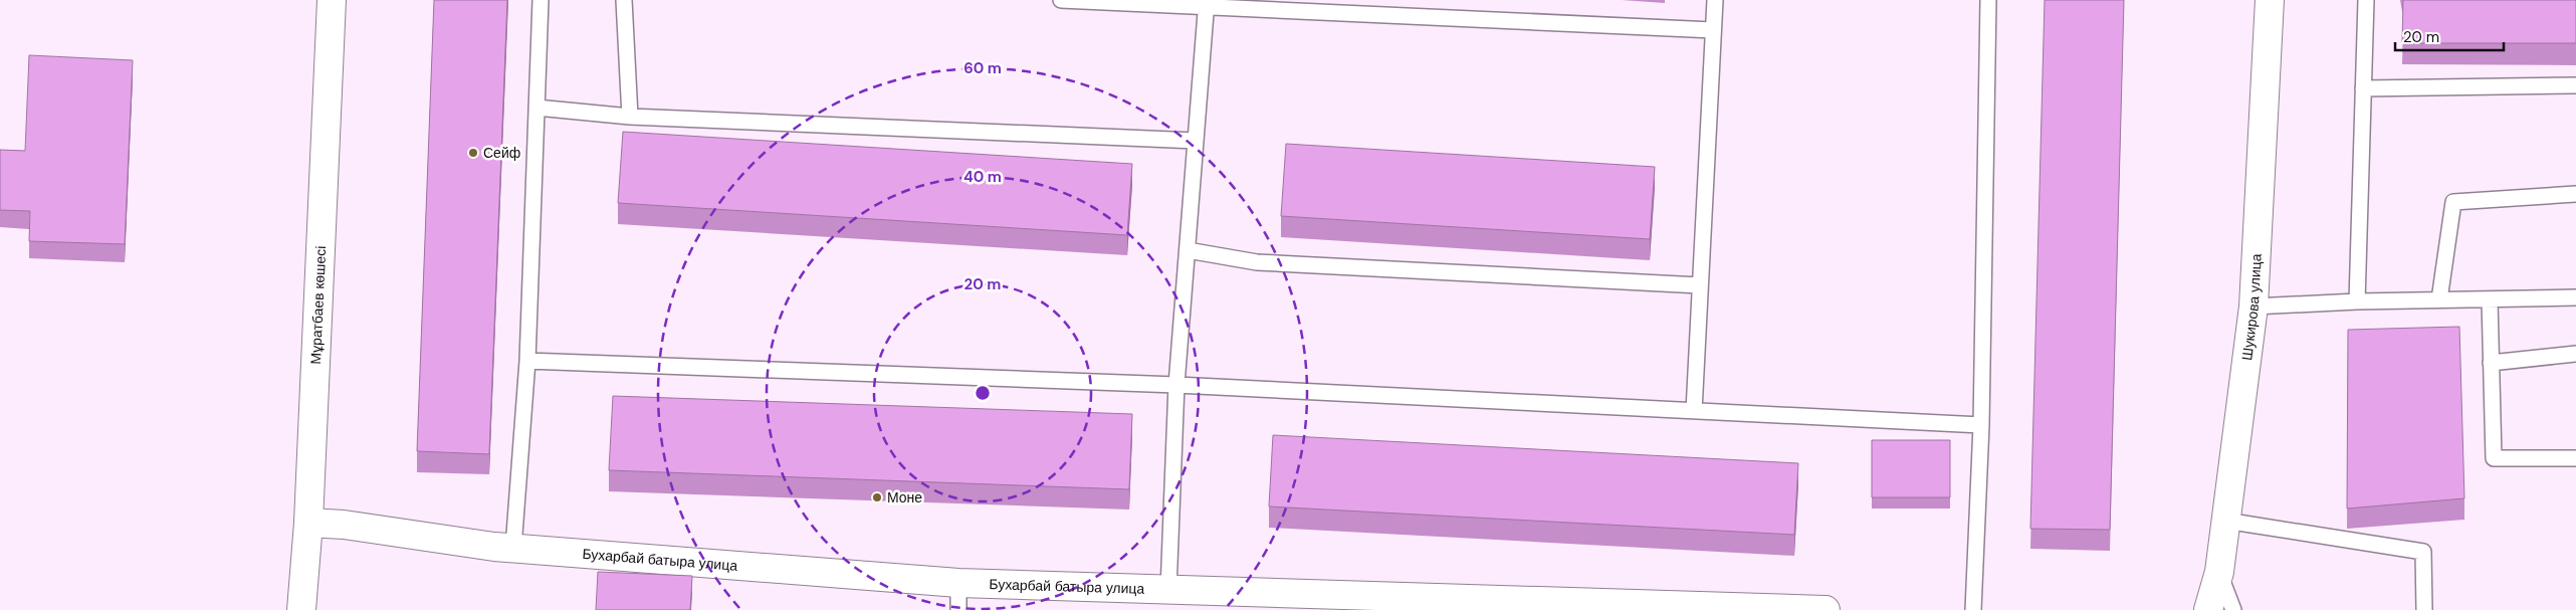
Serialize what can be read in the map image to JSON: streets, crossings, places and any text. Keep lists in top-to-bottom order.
{
  "streets": {
    "street": ["Мұратбаев көшесі", "Шукирова улица", "Бухарбай батыра улица"]
  },
  "crossings": [
    ["Мұратбаев көшесі", "Бухарбай батыра улица"]
  ],
  "places": ["Сейф", "Моне"],
  "scale_bar": "20 m",
  "rings": ["60 m", "40 m", "20 m"]
}
